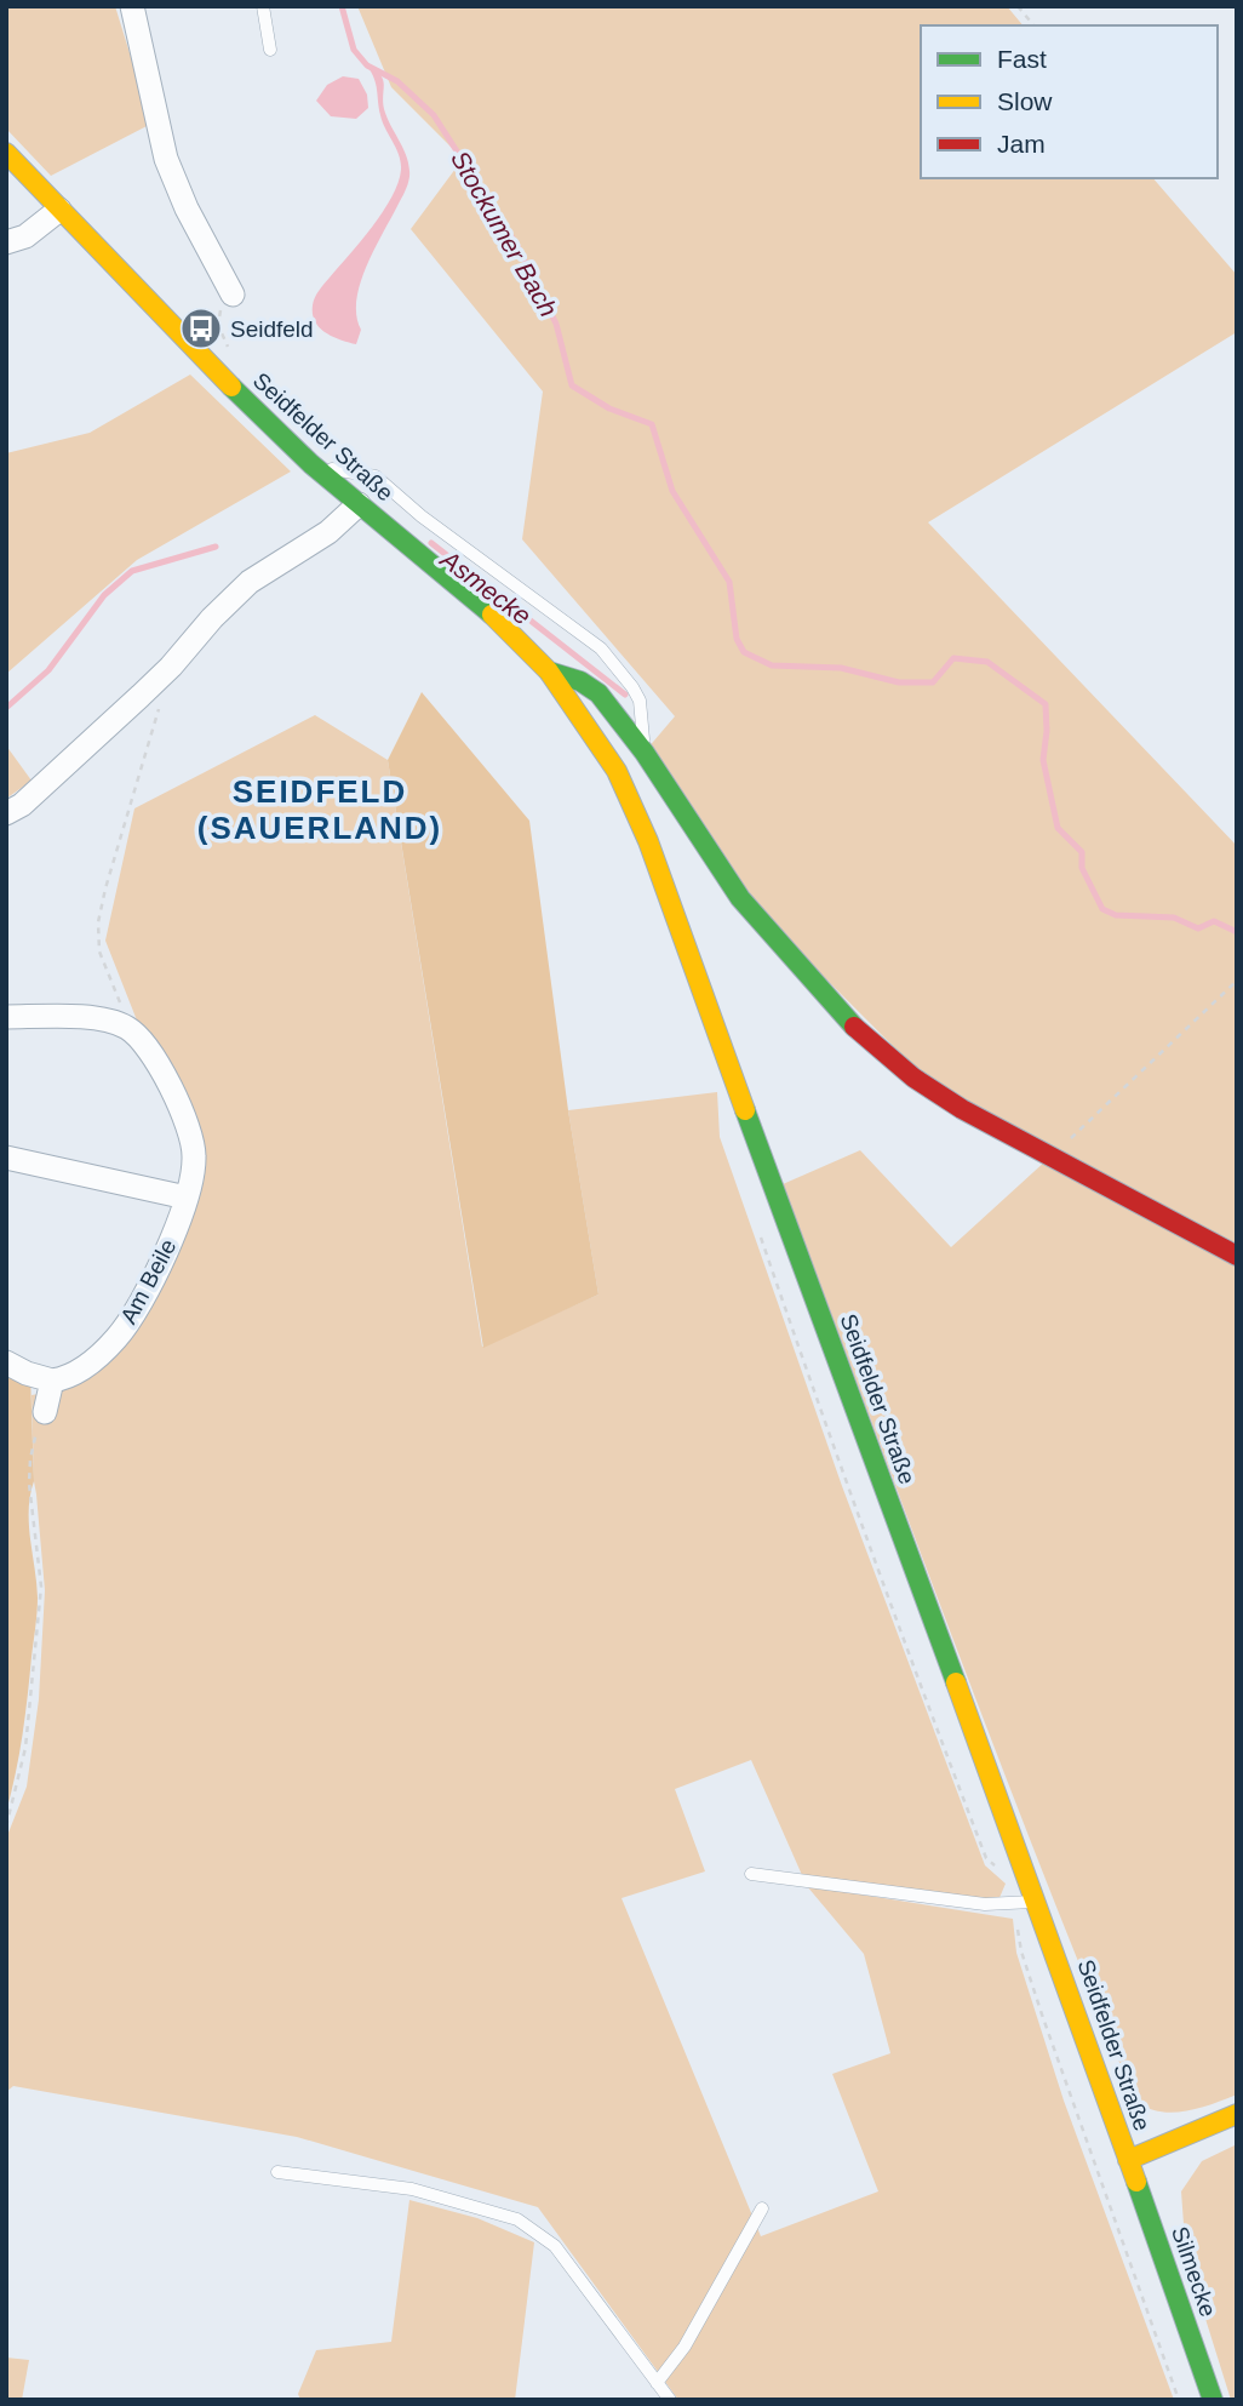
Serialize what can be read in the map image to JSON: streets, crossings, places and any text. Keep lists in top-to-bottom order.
{
  "streets": {
    "main road": ["Seidfelder Straße", "Silmecke"],
    "street": ["Am Beile"]
  },
  "crossings": [
    ["Seidfelder Straße", "Silmecke"]
  ],
  "districts": ["SEIDFELD (SAUERLAND)"],
  "water": ["Stockumer Bach", "Asmecke"],
  "places": {
    "bus stop": ["Seidfeld"]
  },
  "legend": ["Fast", "Slow", "Jam"]
}
